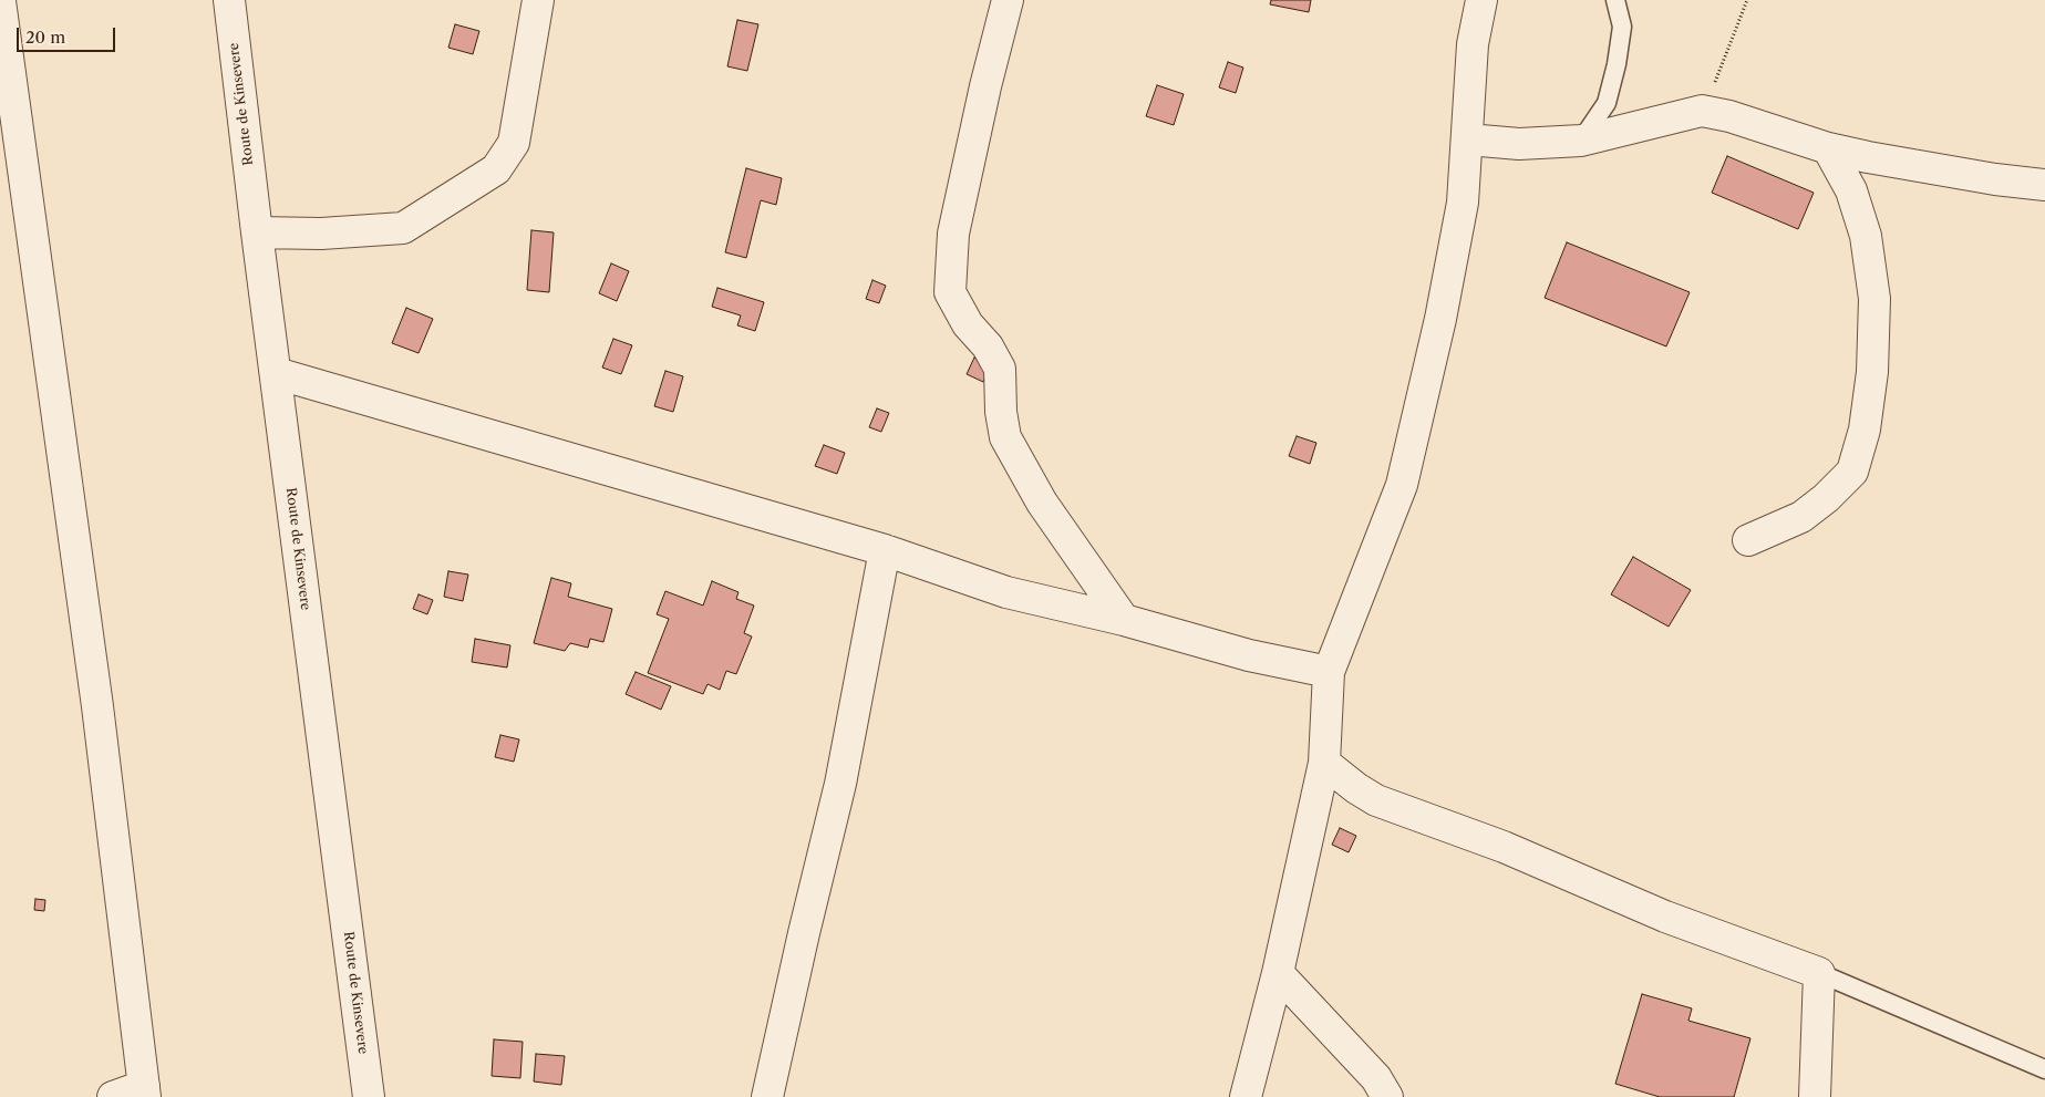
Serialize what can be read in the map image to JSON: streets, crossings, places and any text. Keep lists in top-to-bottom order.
{
  "streets": {
    "street": ["Route de Kinsevere"]
  },
  "scale_bar": "20 m"
}
